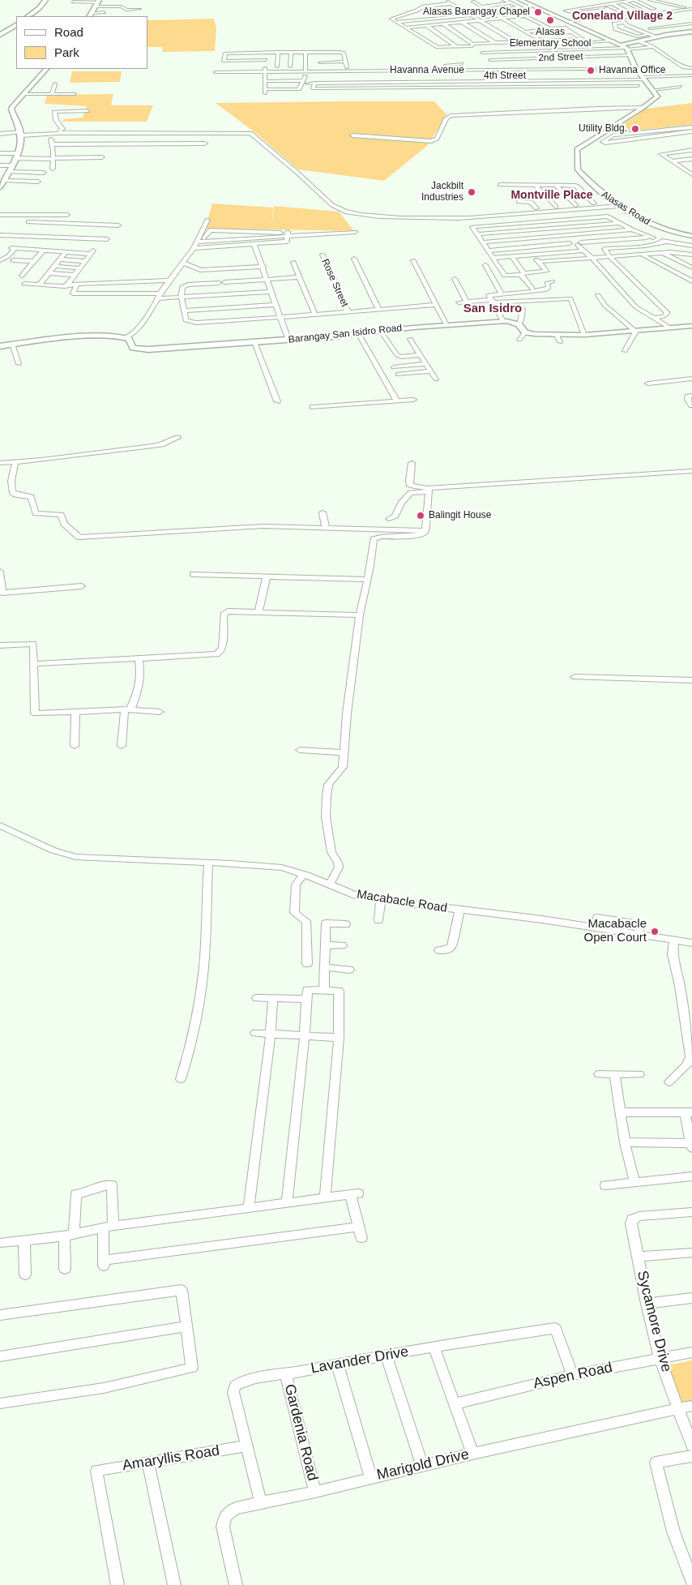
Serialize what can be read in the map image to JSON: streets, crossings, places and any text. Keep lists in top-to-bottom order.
{
  "streets": {
    "street": [
      "2nd Street",
      "Havanna Avenue",
      "4th Street",
      "Alasas Road",
      "Rose Street",
      "Barangay San Isidro Road",
      "Macabacle Road",
      "Sycamore Drive",
      "Lavander Drive",
      "Aspen Road",
      "Gardenia Road",
      "Amaryllis Road",
      "Marigold Drive"
    ]
  },
  "crossings": [
    ["Havanna Avenue", "4th Street"],
    ["Sycamore Drive", "Aspen Road"],
    ["Sycamore Drive", "Marigold Drive"],
    ["Lavander Drive", "Aspen Road"],
    ["Lavander Drive", "Gardenia Road"],
    ["Lavander Drive", "Amaryllis Road"],
    ["Lavander Drive", "Marigold Drive"],
    ["Gardenia Road", "Marigold Drive"]
  ],
  "districts": ["Coneland Village 2", "Montville Place", "San Isidro"],
  "places": [
    "Alasas Barangay Chapel",
    "Alasas Elementary School",
    "Havanna Office",
    "Utility Bldg.",
    "Jackbilt Industries",
    "Balingit House",
    "Macabacle Open Court"
  ],
  "legend": ["Road", "Park"]
}
